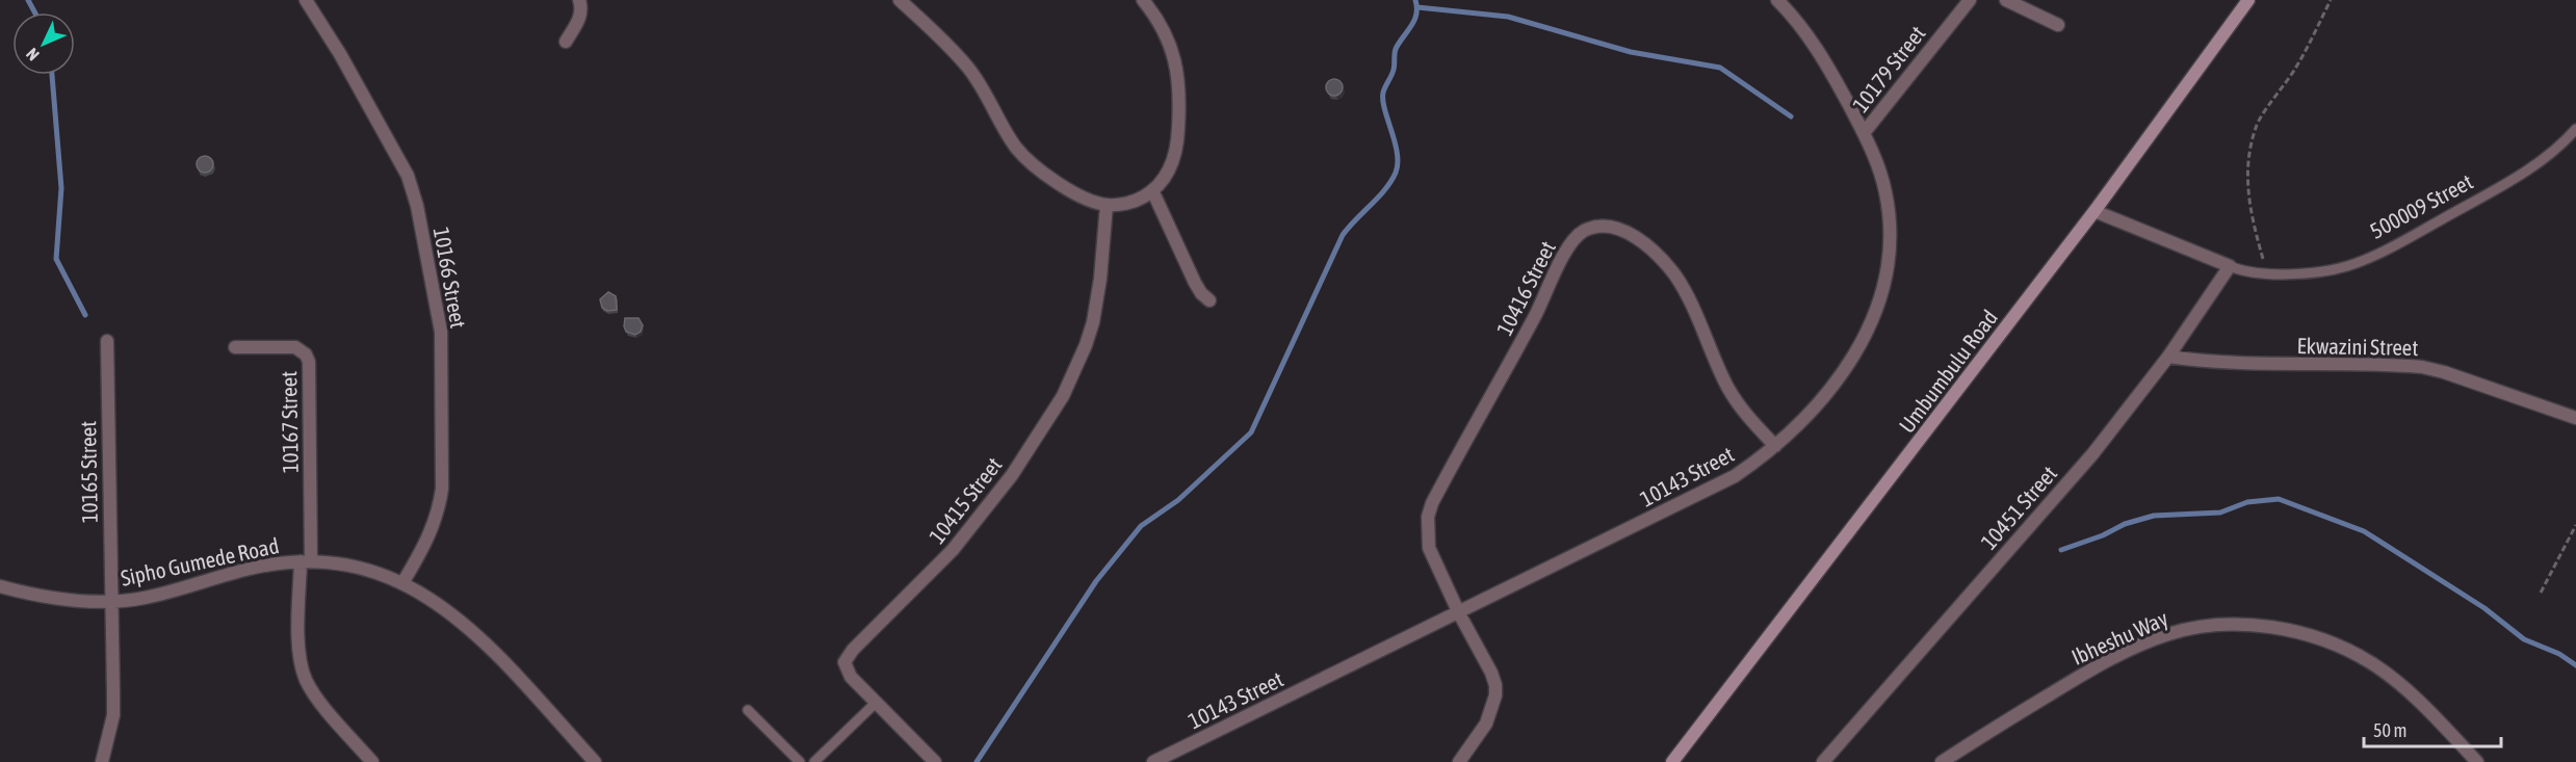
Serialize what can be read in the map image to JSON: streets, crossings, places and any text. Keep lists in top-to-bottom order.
{
  "streets": {
    "main road": ["Umbumbulu Road"],
    "street": [
      "10179 Street",
      "500009 Street",
      "10166 Street",
      "10416 Street",
      "Ekwazini Street",
      "10167 Street",
      "10165 Street",
      "10143 Street",
      "10415 Street",
      "10451 Street",
      "Sipho Gumede Road",
      "Ibheshu Way"
    ]
  },
  "crossings": [
    ["10179 Street", "10143 Street"],
    ["500009 Street", "Umbumbulu Road"],
    ["500009 Street", "10451 Street"],
    ["10166 Street", "Sipho Gumede Road"],
    ["10416 Street", "10143 Street"],
    ["Ekwazini Street", "10451 Street"],
    ["10167 Street", "Sipho Gumede Road"],
    ["10165 Street", "Sipho Gumede Road"]
  ],
  "scale_bar": "50 m",
  "north": "bottom left"
}
